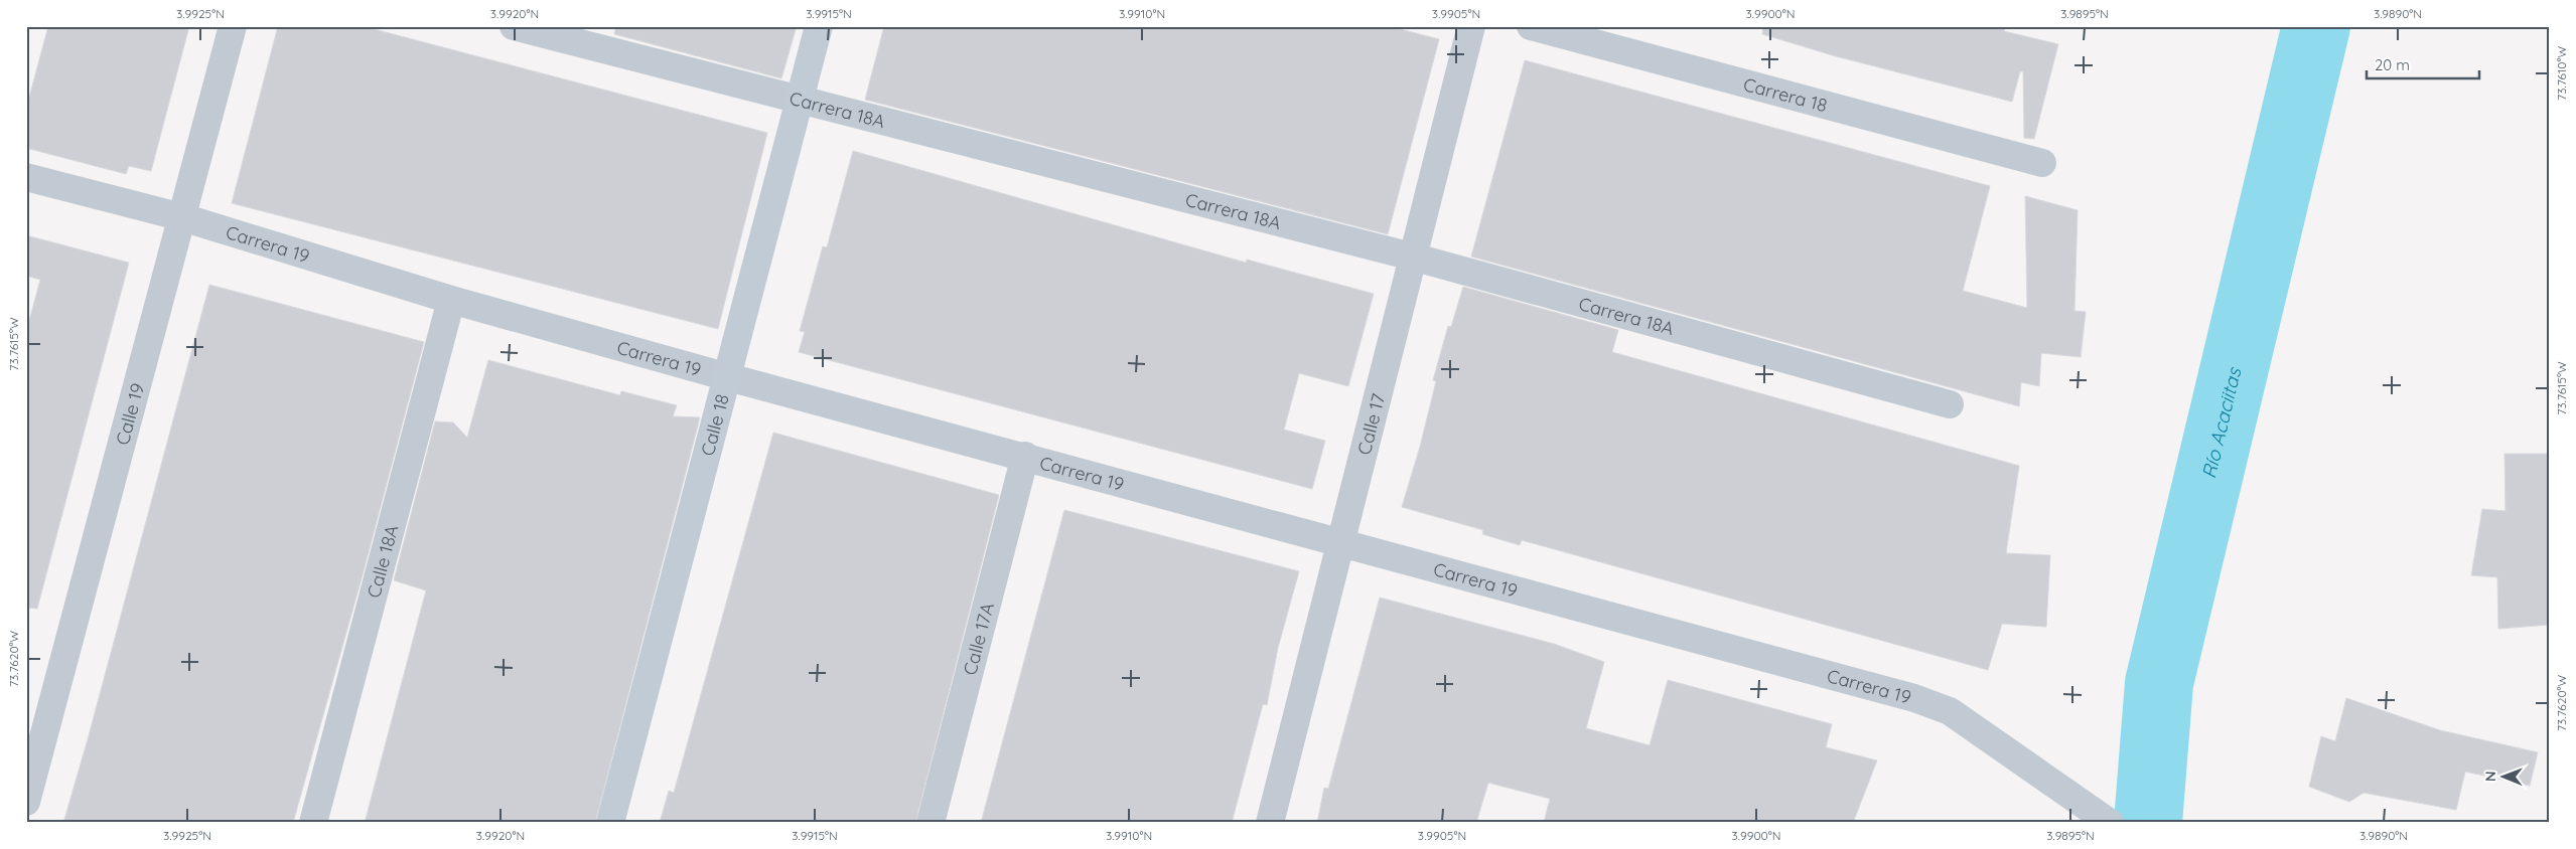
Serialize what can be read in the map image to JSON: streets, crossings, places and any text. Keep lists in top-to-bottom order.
{
  "streets": {
    "street": [
      "Carrera 18",
      "Carrera 18A",
      "Carrera 19",
      "Calle 19",
      "Calle 18",
      "Calle 17",
      "Calle 18A",
      "Calle 17A"
    ]
  },
  "crossings": [
    ["Carrera 18A", "Calle 18"],
    ["Carrera 18A", "Calle 17"],
    ["Carrera 19", "Calle 19"],
    ["Carrera 19", "Calle 18"],
    ["Carrera 19", "Calle 17"],
    ["Carrera 19", "Calle 18A"],
    ["Carrera 19", "Calle 17A"]
  ],
  "water": ["Río Acaciitas"],
  "scale_bar": "20 m",
  "north": "left",
  "coordinates": [
    "3.9925°N",
    "3.9920°N",
    "3.9915°N",
    "3.9910°N",
    "3.9905°N",
    "3.9900°N",
    "3.9895°N",
    "3.9890°N",
    "73.7610°W",
    "73.7615°W",
    "73.7620°W"
  ]
}
